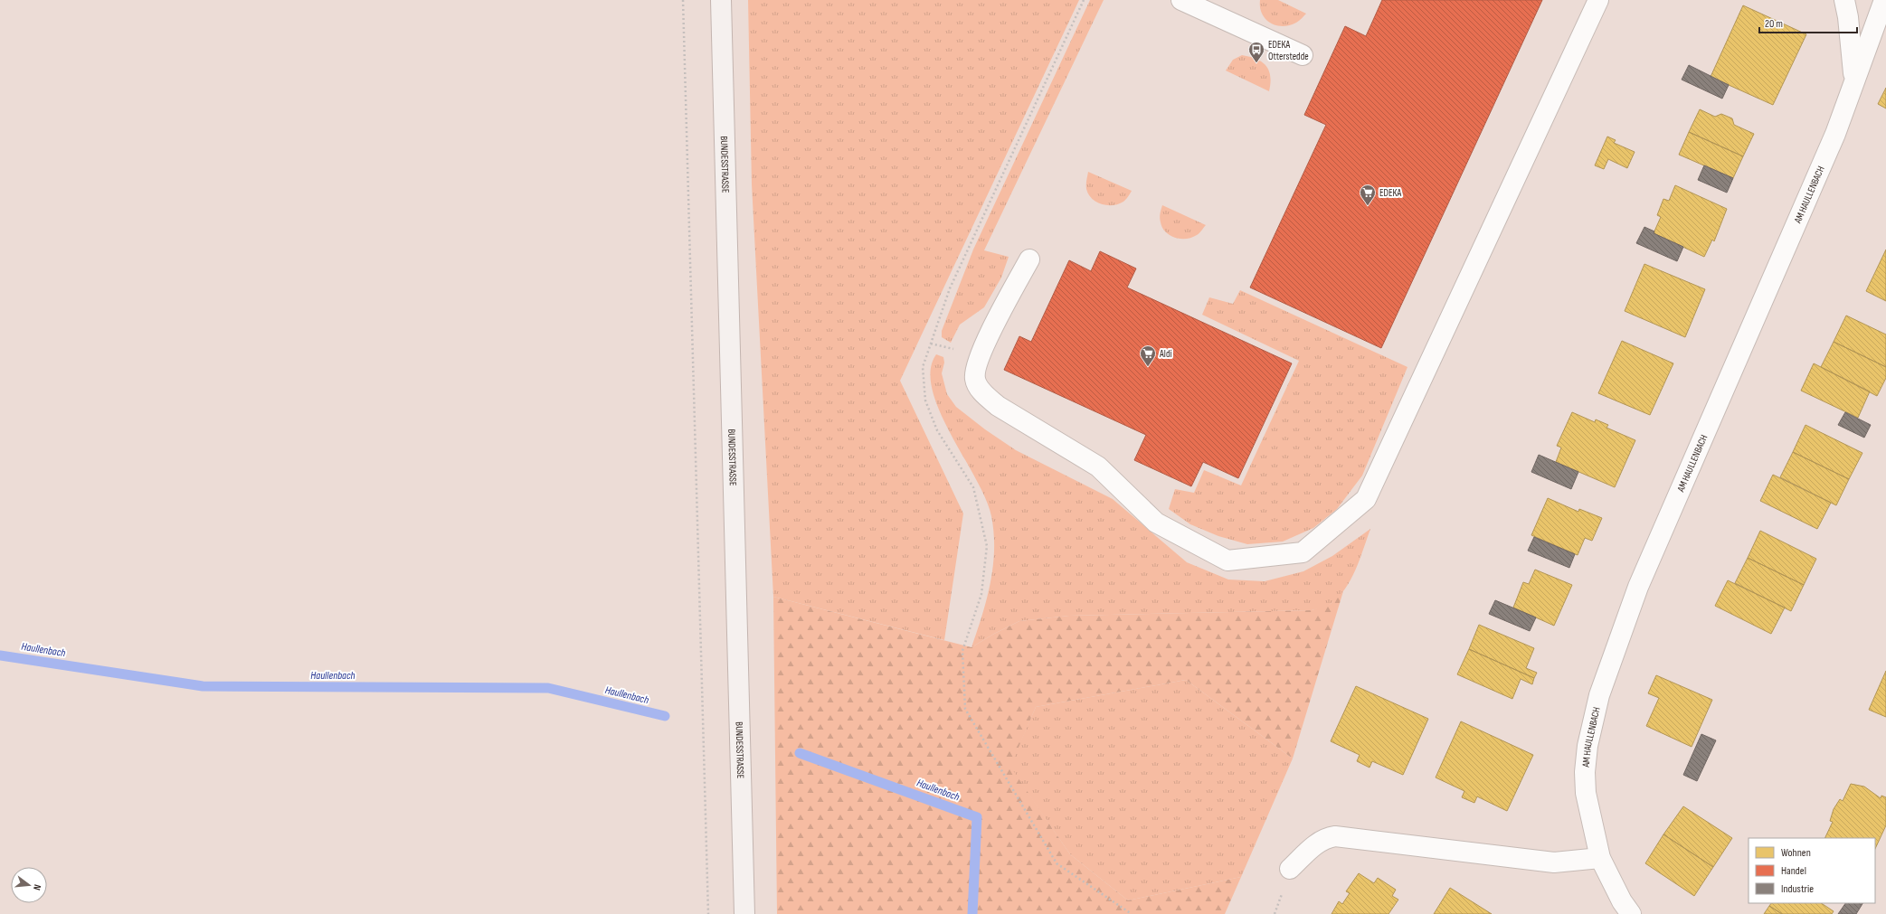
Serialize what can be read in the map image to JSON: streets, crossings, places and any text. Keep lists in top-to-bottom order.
{
  "streets": {
    "main road": ["BUNDESSTRASSE"],
    "street": ["AM HAULLENBACH"]
  },
  "water": ["Haullenbach"],
  "places": {
    "bus stop": ["EDEKA Otterstedde"],
    "supermarket": ["EDEKA", "Aldi"]
  },
  "legend": ["Wohnen", "Handel", "Industrie"],
  "scale_bar": "20 m",
  "north": "right"
}
